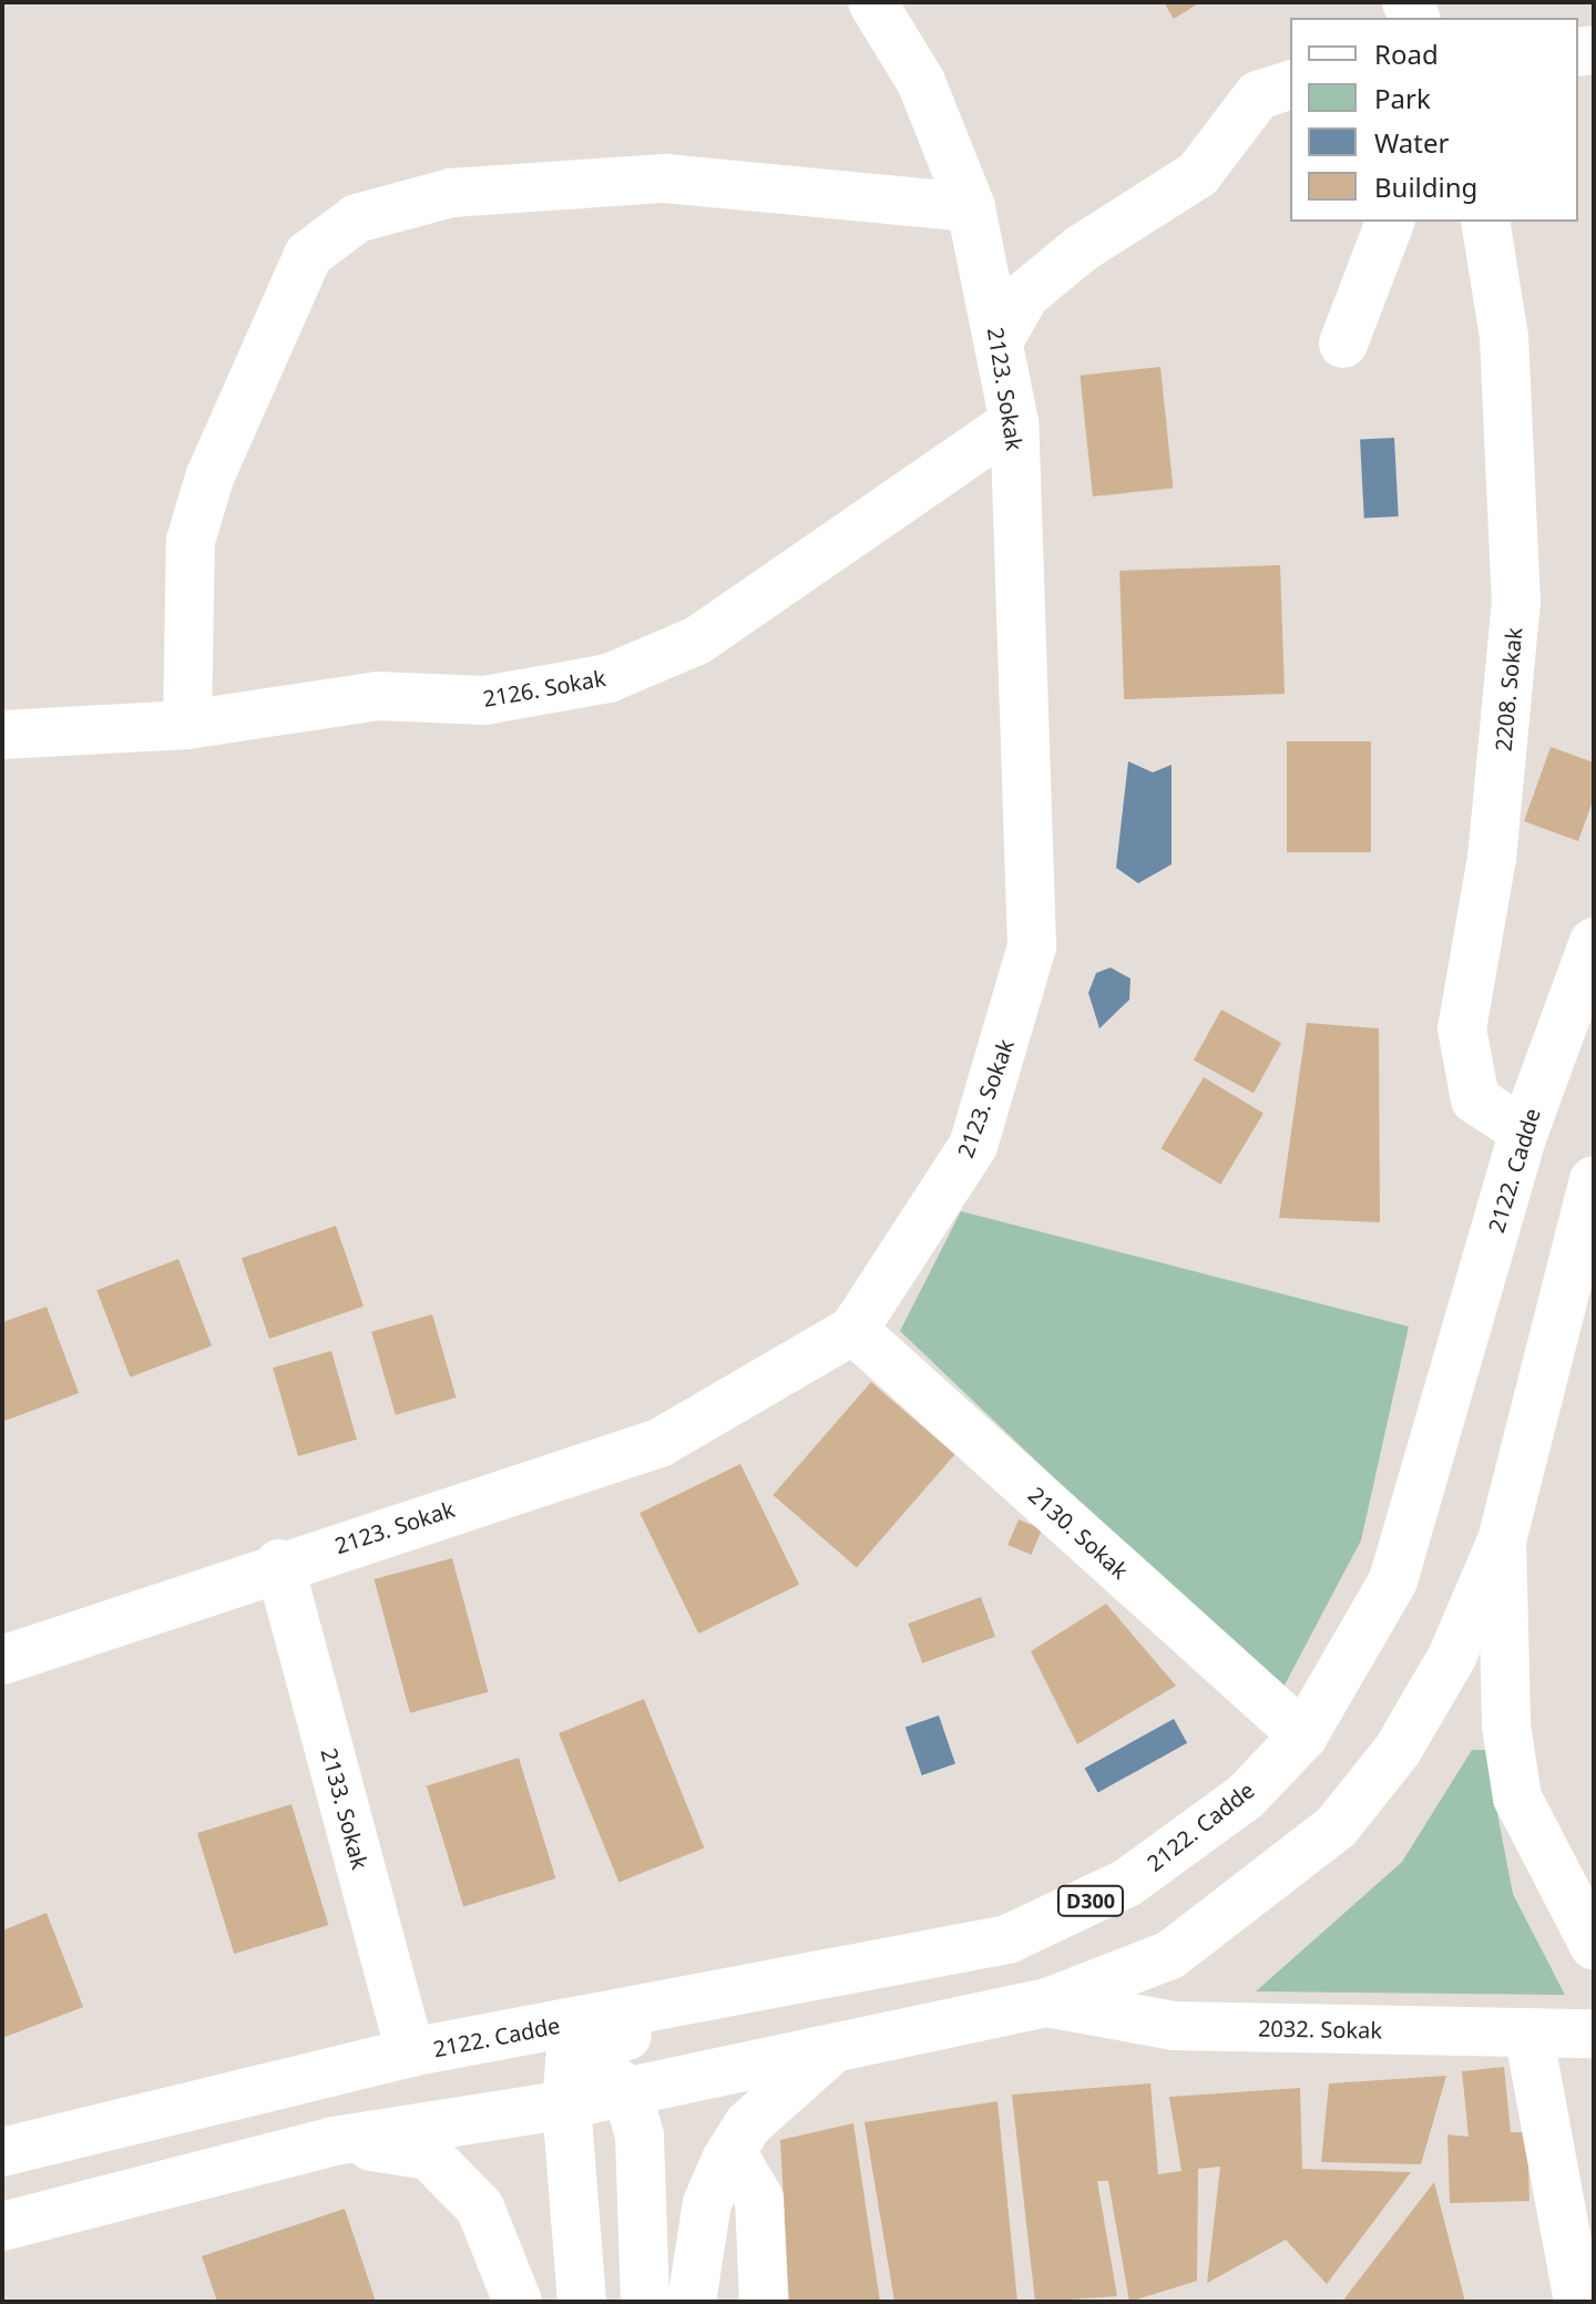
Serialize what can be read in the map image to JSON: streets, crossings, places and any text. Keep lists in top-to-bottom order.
{
  "streets": {
    "main road": [
      "2123. Sokak",
      "2126. Sokak",
      "2208. Sokak",
      "2122. Cadde",
      "2130. Sokak",
      "2133. Sokak",
      "D300",
      "2032. Sokak"
    ]
  },
  "crossings": [
    ["2123. Sokak", "2126. Sokak"],
    ["2123. Sokak", "2130. Sokak"],
    ["2123. Sokak", "2133. Sokak"],
    ["2208. Sokak", "2122. Cadde"],
    ["2122. Cadde", "2130. Sokak"],
    ["2122. Cadde", "2133. Sokak"]
  ],
  "legend": [
    "Road",
    "Park",
    "Water",
    "Building"
  ]
}
